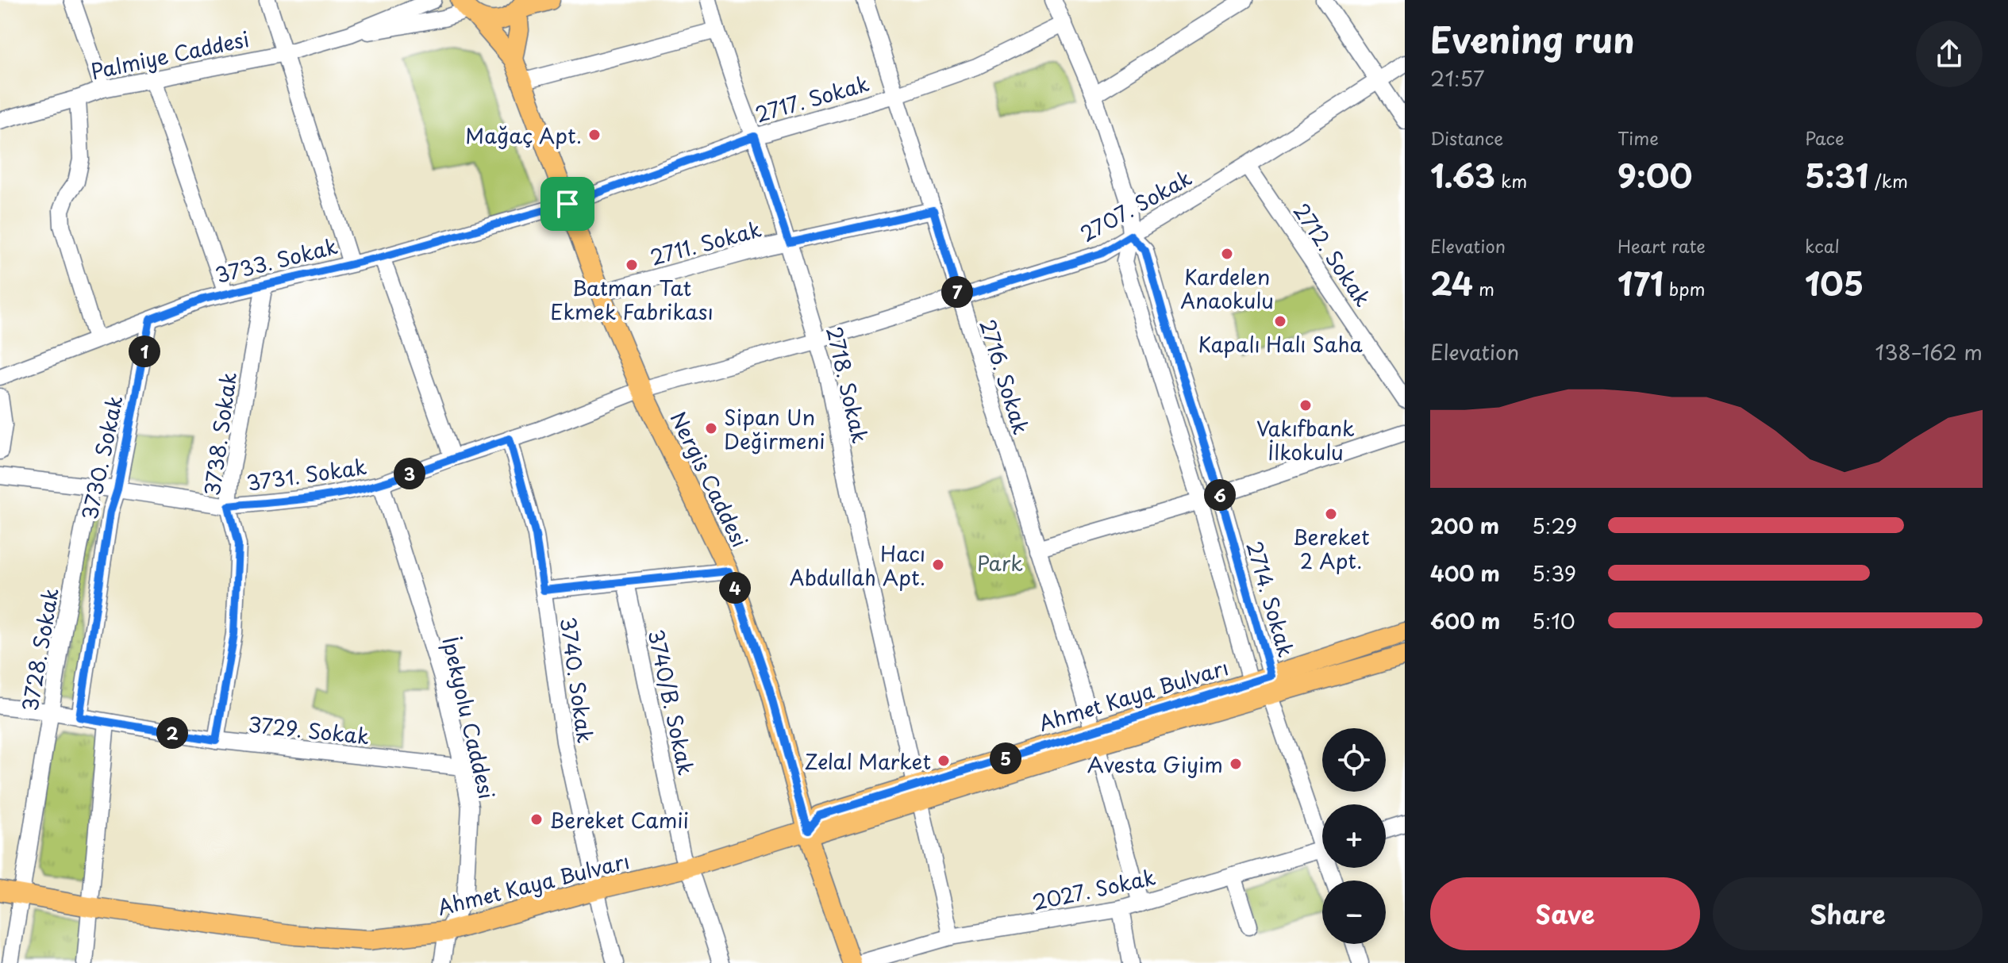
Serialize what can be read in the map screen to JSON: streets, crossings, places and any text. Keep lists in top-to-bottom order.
{
  "streets": {
    "main road": ["Nergis Caddesi", "Ahmet Kaya Bulvarı"],
    "street": [
      "Palmiye Caddesi",
      "2717. Sokak",
      "2707. Sokak",
      "2711. Sokak",
      "2712. Sokak",
      "3733. Sokak",
      "2716. Sokak",
      "2718. Sokak",
      "3738. Sokak",
      "3730. Sokak",
      "3731. Sokak",
      "2714. Sokak",
      "3728. Sokak",
      "3740. Sokak",
      "3740/B. Sokak",
      "İpekyolu Caddesi",
      "3729. Sokak",
      "2027. Sokak"
    ]
  },
  "crossings": [
    ["2717. Sokak", "3733. Sokak"],
    ["2717. Sokak", "2716. Sokak"],
    ["2717. Sokak", "2718. Sokak"],
    ["2717. Sokak", "Nergis Caddesi"],
    ["2717. Sokak", "2714. Sokak"],
    ["2707. Sokak", "2712. Sokak"],
    ["2707. Sokak", "2716. Sokak"],
    ["2707. Sokak", "2718. Sokak"],
    ["2707. Sokak", "3731. Sokak"],
    ["2707. Sokak", "Nergis Caddesi"],
    ["2707. Sokak", "2714. Sokak"],
    ["2711. Sokak", "2716. Sokak"],
    ["2711. Sokak", "2718. Sokak"],
    ["2711. Sokak", "Nergis Caddesi"],
    ["3733. Sokak", "3738. Sokak"],
    ["3733. Sokak", "3730. Sokak"],
    ["3733. Sokak", "Nergis Caddesi"],
    ["2716. Sokak", "Ahmet Kaya Bulvarı"],
    ["2716. Sokak", "2027. Sokak"],
    ["2718. Sokak", "Ahmet Kaya Bulvarı"],
    ["2718. Sokak", "2027. Sokak"],
    ["3738. Sokak", "3731. Sokak"],
    ["3738. Sokak", "3729. Sokak"],
    ["3730. Sokak", "3731. Sokak"],
    ["3730. Sokak", "3729. Sokak"],
    ["3731. Sokak", "Nergis Caddesi"],
    ["3731. Sokak", "3728. Sokak"],
    ["3731. Sokak", "3740. Sokak"],
    ["3731. Sokak", "İpekyolu Caddesi"],
    ["Nergis Caddesi", "Ahmet Kaya Bulvarı"],
    ["2714. Sokak", "Ahmet Kaya Bulvarı"],
    ["3728. Sokak", "Ahmet Kaya Bulvarı"],
    ["3728. Sokak", "3729. Sokak"],
    ["3740. Sokak", "Ahmet Kaya Bulvarı"],
    ["Ahmet Kaya Bulvarı", "3740/B. Sokak"],
    ["Ahmet Kaya Bulvarı", "İpekyolu Caddesi"],
    ["İpekyolu Caddesi", "3729. Sokak"]
  ],
  "parks": ["Park"],
  "places": [
    "Mağaç Apt.",
    "Kardelen Anaokulu",
    "Batman Tat Ekmek Fabrikası",
    "Kapalı Halı Saha",
    "Vakıfbank İlkokulu",
    "Sipan Un Değirmeni",
    "Bereket 2 Apt.",
    "Hacı Abdullah Apt.",
    "Zelal Market",
    "Avesta Giyim",
    "Bereket Camii"
  ],
  "page": {
    "heading": ["Evening run", "21:57"],
    "stats": [
      ["Distance", "1.63 km"],
      ["Time", "9:00"],
      ["Pace", "5:31 /km"],
      ["Elevation", "24 m"],
      ["Heart rate", "171 bpm"],
      ["kcal", "105"]
    ],
    "pins": [
      "7",
      "1",
      "3",
      "6",
      "4",
      "2",
      "5"
    ],
    "chart": ["Elevation", "138–162 m"],
    "list": [
      {
        "name": "200 m",
        "note": "5:29"
      },
      {
        "name": "400 m",
        "note": "5:39"
      },
      {
        "name": "600 m",
        "note": "5:10"
      }
    ],
    "map_buttons": ["+", "−"],
    "buttons": ["Save", "Share"]
  }
}
